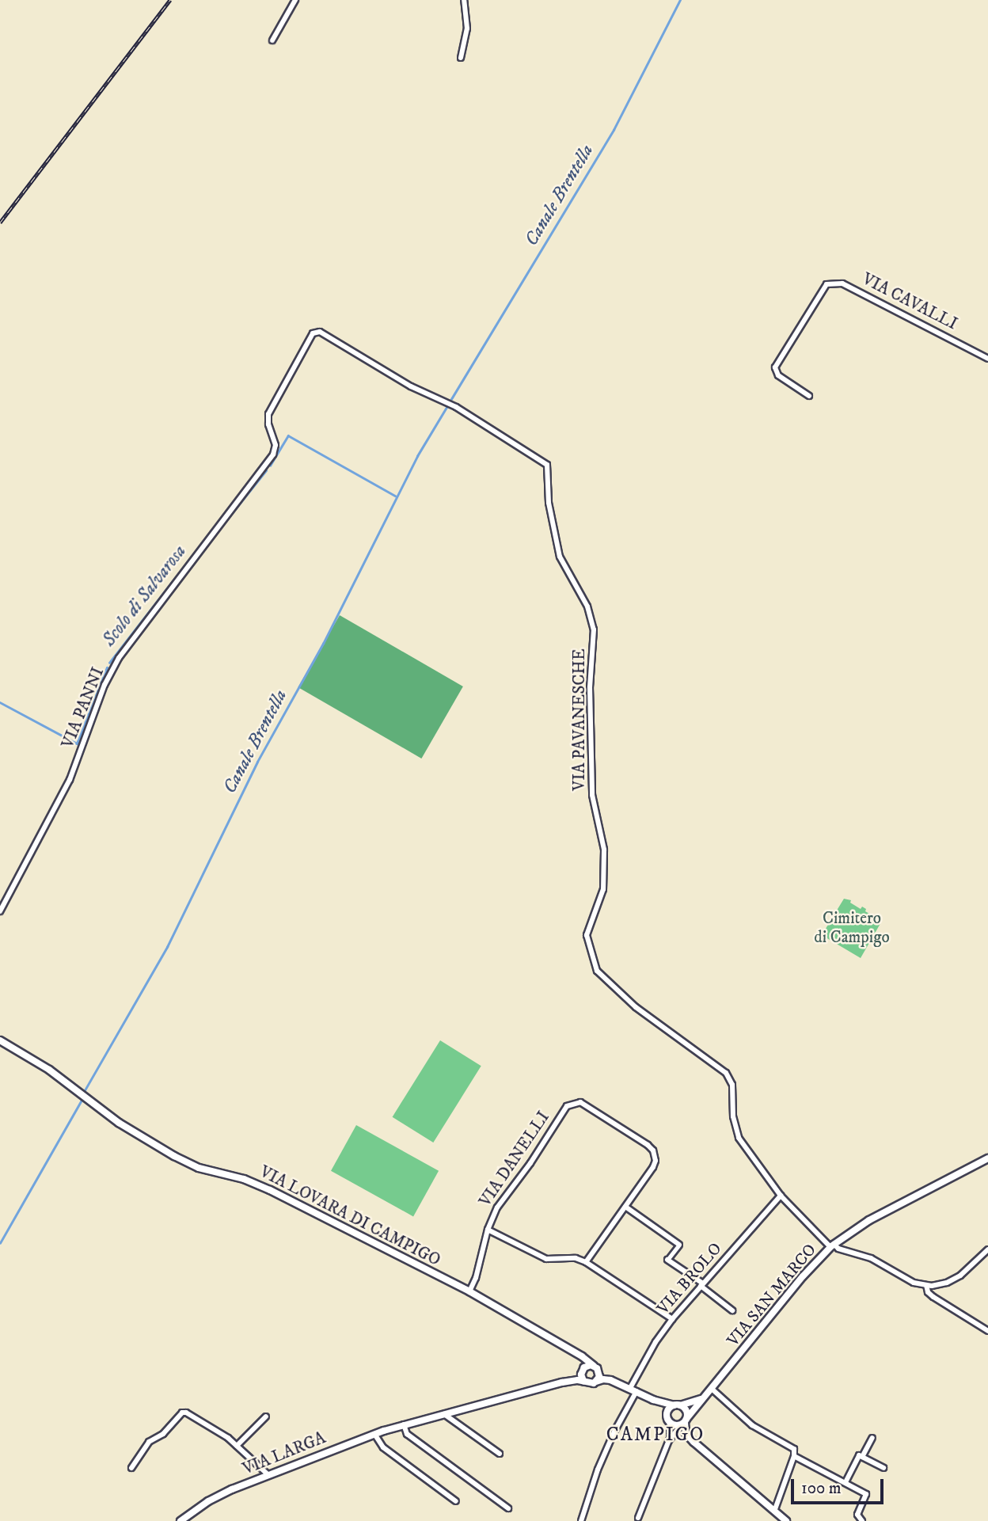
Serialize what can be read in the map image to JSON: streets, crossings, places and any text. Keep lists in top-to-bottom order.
{
  "streets": {
    "street": [
      "VIA CAVALLI",
      "VIA PANNI",
      "VIA PAVANESCHE",
      "VIA DANELLI",
      "VIA LOVARA DI CAMPIGO",
      "VIA BROLO",
      "VIA SAN MARCO",
      "VIA LARGA"
    ]
  },
  "crossings": [
    ["VIA PANNI", "VIA PAVANESCHE"],
    ["VIA PAVANESCHE", "VIA BROLO"],
    ["VIA PAVANESCHE", "VIA SAN MARCO"],
    ["VIA DANELLI", "VIA LOVARA DI CAMPIGO"],
    ["VIA LOVARA DI CAMPIGO", "VIA BROLO"],
    ["VIA LOVARA DI CAMPIGO", "VIA SAN MARCO"],
    ["VIA LOVARA DI CAMPIGO", "VIA LARGA"]
  ],
  "districts": ["CAMPIGO"],
  "water": ["Canale Brentella", "Scolo di Salvarosa"],
  "parks": ["Cimitero di Campigo"],
  "scale_bar": "100 m"
}
